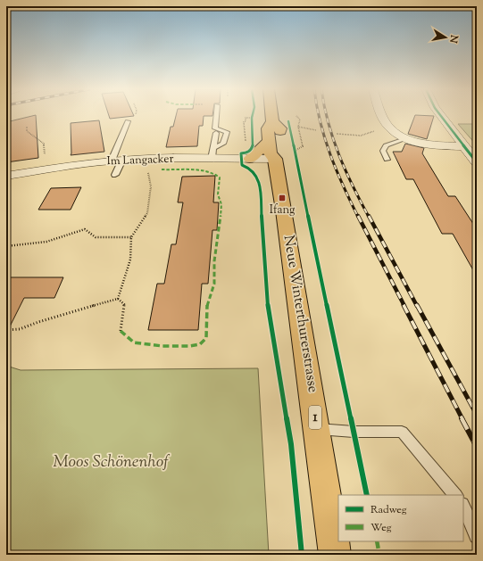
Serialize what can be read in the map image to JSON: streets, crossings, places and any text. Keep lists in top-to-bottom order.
{
  "streets": {
    "main road": ["Neue Winterthurerstrasse", "1"],
    "street": ["Im Langacker"]
  },
  "crossings": [
    ["Im Langacker", "Neue Winterthurerstrasse"]
  ],
  "parks": ["Moos Schönenhof"],
  "places": {
    "transit": ["Ifang"]
  },
  "legend": ["Radweg", "Weg"],
  "north": "right"
}
